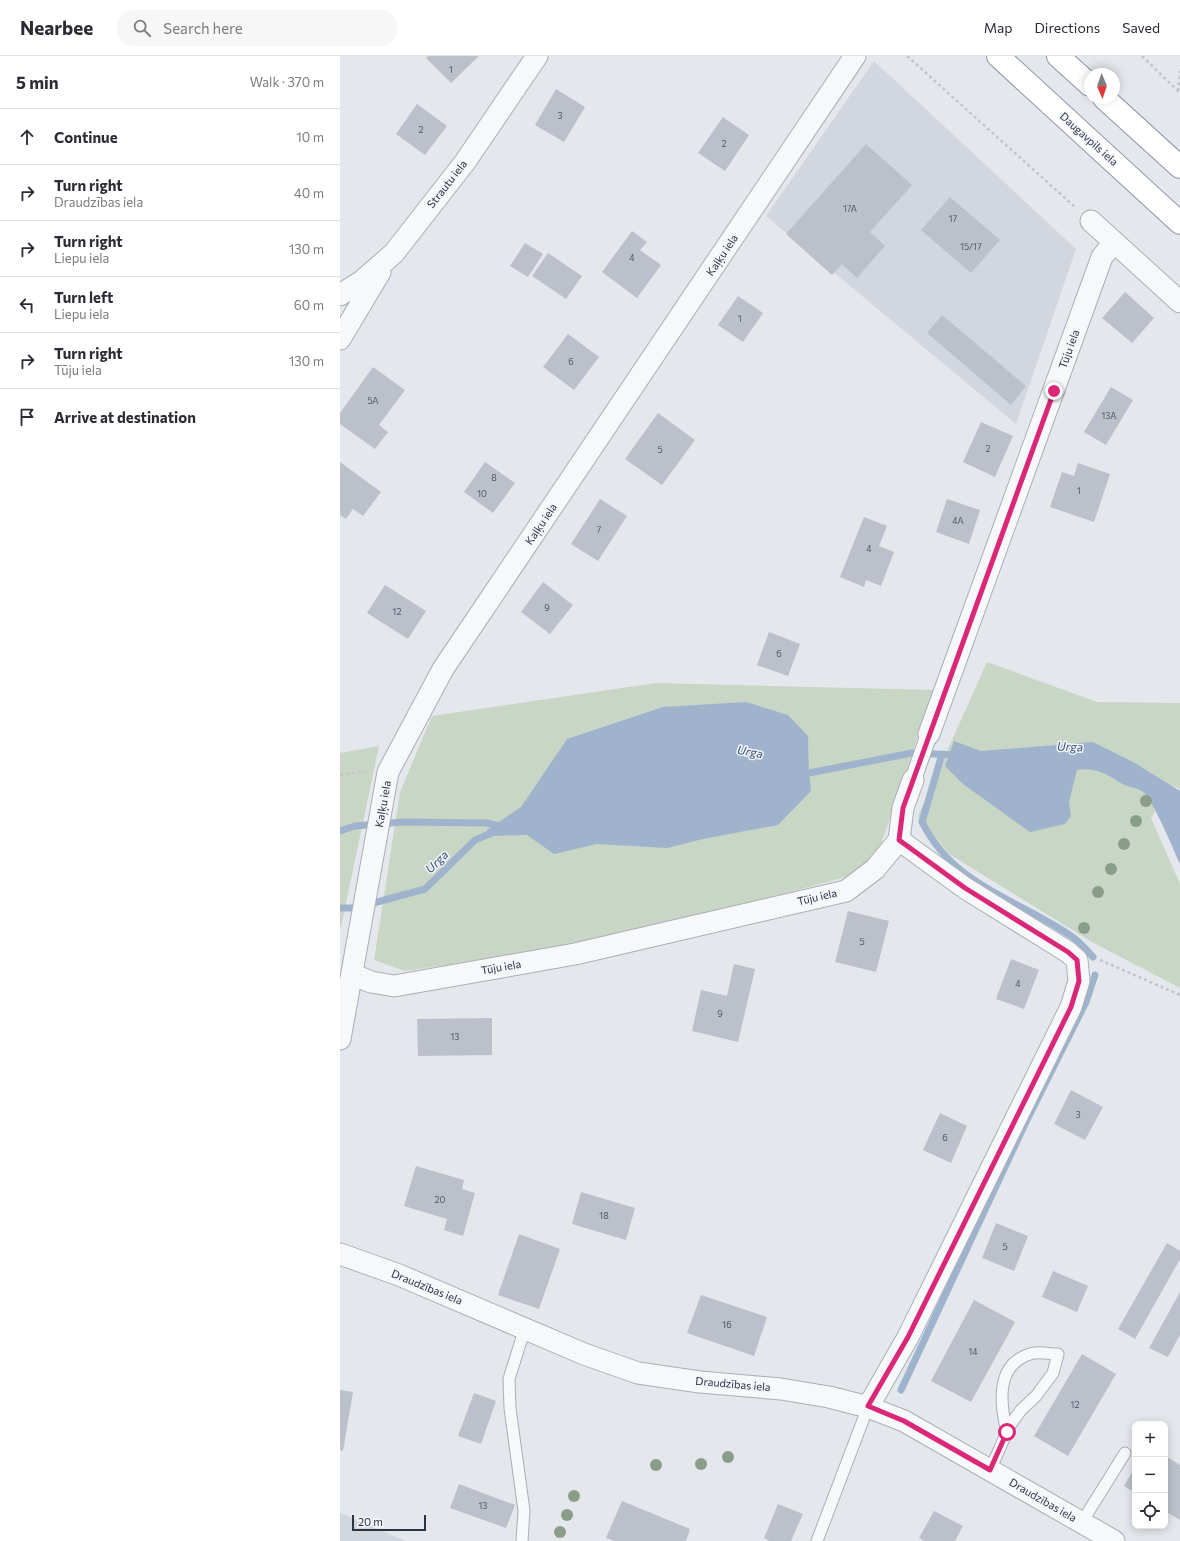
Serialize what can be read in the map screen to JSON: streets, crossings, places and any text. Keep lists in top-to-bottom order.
{
  "streets": {
    "highway": ["Daugavpils iela"],
    "street": [
      "Strautu iela",
      "Kaļķu iela",
      "Tūju iela",
      "Draudzības iela"
    ]
  },
  "crossings": [
    ["Kaļķu iela", "Tūju iela"]
  ],
  "water": ["Urga"],
  "house_numbers": [
    "1",
    "3",
    "2",
    "2",
    "17A",
    "17",
    "15/17",
    "4",
    "1",
    "6",
    "5A",
    "13A",
    "2",
    "5",
    "8",
    "1",
    "10",
    "4A",
    "7",
    "4",
    "9",
    "12",
    "6",
    "5",
    "4",
    "9",
    "13",
    "3",
    "6",
    "20",
    "18",
    "5",
    "16",
    "14",
    "12",
    "13"
  ],
  "scale_bar": "20 m",
  "north": "bottom",
  "page": {
    "header": "Nearbee",
    "search": "Search here",
    "nav": ["Map", "Directions", "Saved"],
    "heading": ["5 min", "Walk · 370 m"],
    "list": [
      ["Continue", "10 m"],
      ["Turn right", "Draudzības iela", "40 m"],
      ["Turn right", "Liepu iela", "130 m"],
      ["Turn left", "Liepu iela", "60 m"],
      ["Turn right", "Tūju iela", "130 m"],
      "Arrive at destination"
    ],
    "map_buttons": ["+", "−"],
    "scale": "20 m"
  }
}
